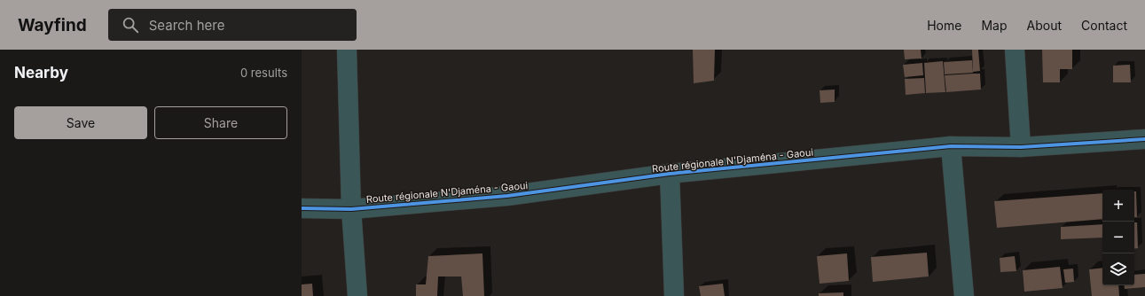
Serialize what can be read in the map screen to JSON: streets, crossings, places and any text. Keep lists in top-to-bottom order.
{
  "streets": {
    "street": ["Route régionale N'Djaména - Gaoui"]
  },
  "page": {
    "header": "Wayfind",
    "search": "Search here",
    "nav": [
      "Home",
      "Map",
      "About",
      "Contact"
    ],
    "heading": ["Nearby", "0 results"],
    "buttons": ["Save", "Share"],
    "map_buttons": ["+", "−"]
  }
}
